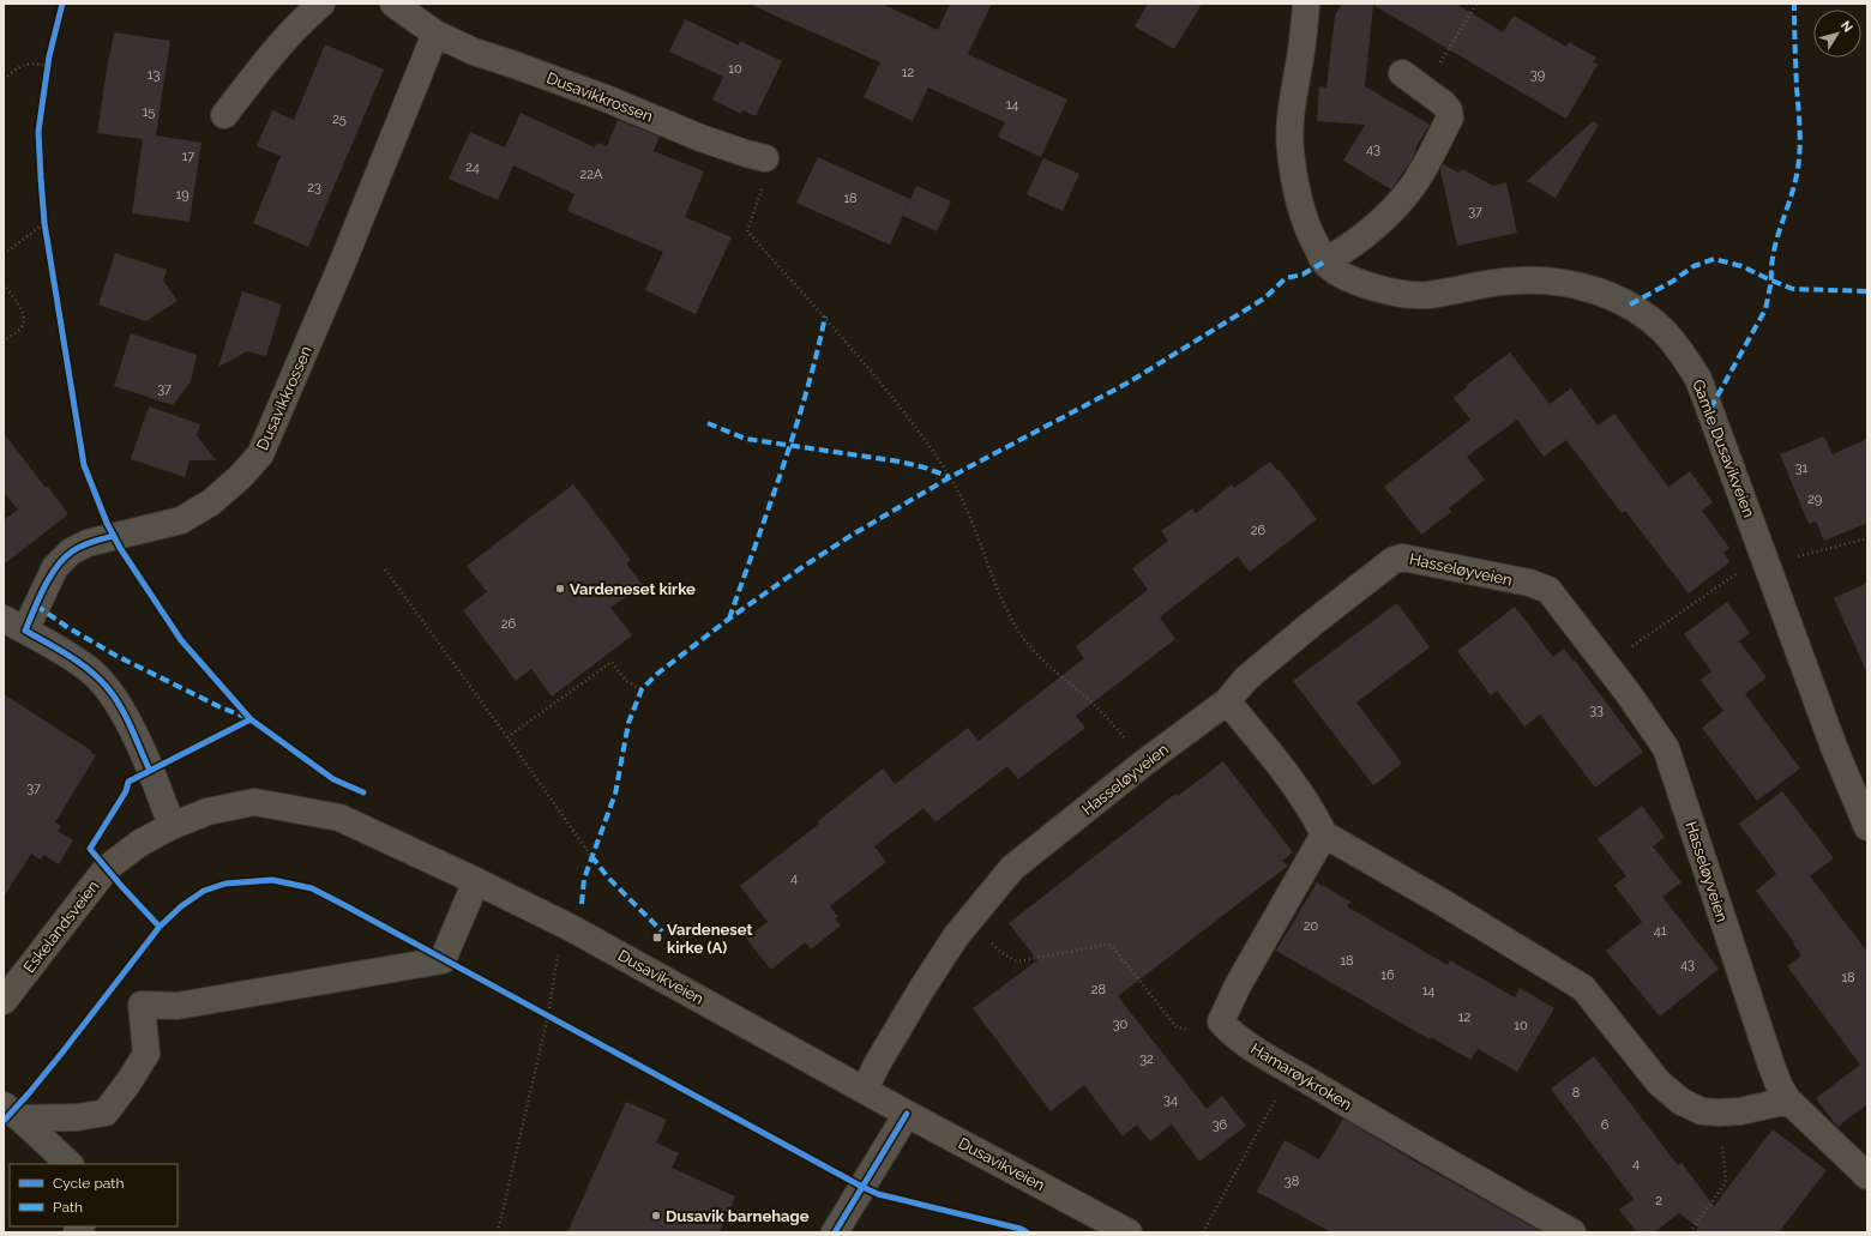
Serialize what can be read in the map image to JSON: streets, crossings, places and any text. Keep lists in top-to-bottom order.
{
  "streets": {
    "main road": ["Eskelandsveien", "Dusavikveien"],
    "street": [
      "Dusavikkrossen",
      "Gamle Dusavikveien",
      "Hasseløyveien",
      "Hamarøykroken"
    ]
  },
  "crossings": [
    ["Dusavikkrossen", "Eskelandsveien"],
    ["Dusavikkrossen", "Dusavikveien"],
    ["Hasseløyveien", "Dusavikveien"],
    ["Eskelandsveien", "Dusavikveien"]
  ],
  "places": {
    "other": ["Vardeneset kirke", "Dusavik barnehage"],
    "transit": ["Vardeneset kirke (A)"]
  },
  "house_numbers": [
    "10",
    "12",
    "13",
    "39",
    "14",
    "15",
    "25",
    "43",
    "17",
    "24",
    "22A",
    "23",
    "19",
    "18",
    "37",
    "37",
    "31",
    "29",
    "26",
    "26",
    "33",
    "37",
    "4",
    "20",
    "41",
    "18",
    "43",
    "16",
    "18",
    "28",
    "14",
    "12",
    "30",
    "10",
    "32",
    "8",
    "34",
    "36",
    "6",
    "4",
    "38",
    "2"
  ],
  "legend": ["Cycle path", "Path"],
  "north": "top right"
}
